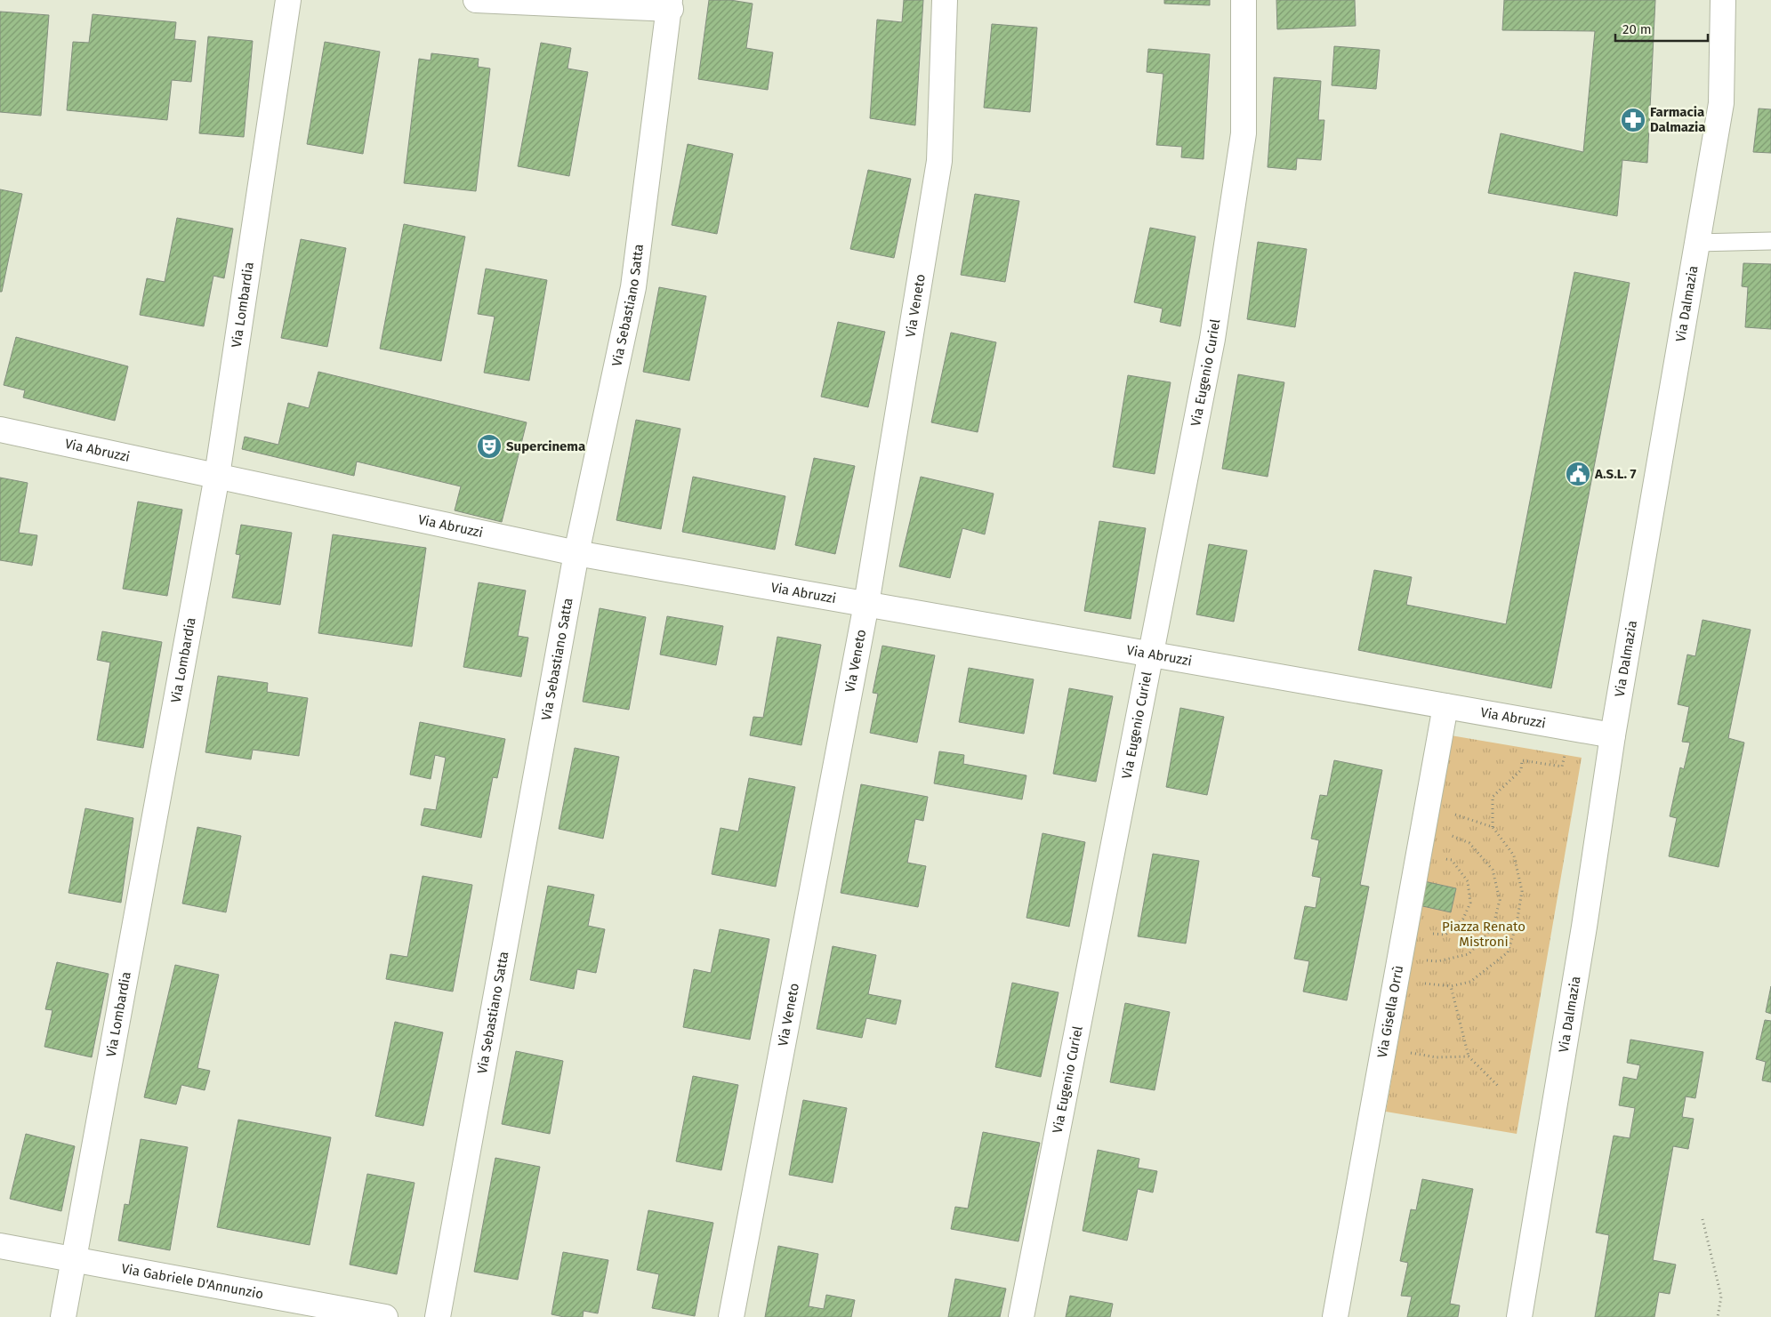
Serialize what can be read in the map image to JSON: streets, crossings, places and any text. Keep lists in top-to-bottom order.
{
  "streets": {
    "street": [
      "Via Dalmazia",
      "Via Lombardia",
      "Via Sebastiano Satta",
      "Via Veneto",
      "Via Eugenio Curiel",
      "Via Abruzzi",
      "Via Gisella Orrù",
      "Via Gabriele D'Annunzio"
    ]
  },
  "crossings": [
    ["Via Dalmazia", "Via Abruzzi"],
    ["Via Lombardia", "Via Abruzzi"],
    ["Via Lombardia", "Via Gabriele D'Annunzio"],
    ["Via Sebastiano Satta", "Via Abruzzi"],
    ["Via Veneto", "Via Abruzzi"],
    ["Via Eugenio Curiel", "Via Abruzzi"],
    ["Via Abruzzi", "Via Gisella Orrù"]
  ],
  "parks": ["Piazza Renato Mistroni"],
  "places": {
    "pharmacy": ["Farmacia Dalmazia"],
    "theatre": ["Supercinema"],
    "public building": ["A.S.L. 7"]
  },
  "scale_bar": "20 m"
}
